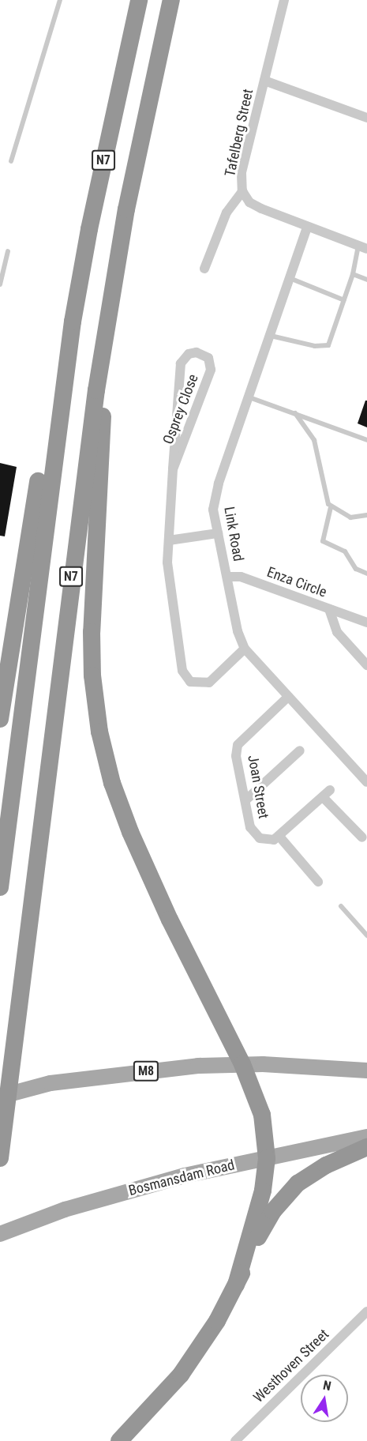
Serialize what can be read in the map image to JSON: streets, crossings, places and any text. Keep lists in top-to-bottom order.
{
  "streets": {
    "highway": ["N7"],
    "main road": ["M8", "Bosmansdam Road"],
    "street": [
      "Tafelberg Street",
      "Osprey Close",
      "Link Road",
      "Enza Circle",
      "Joan Street",
      "Westhoven Street"
    ]
  },
  "crossings": [
    ["Tafelberg Street", "Link Road"],
    ["Osprey Close", "Link Road"],
    ["Link Road", "Enza Circle"],
    ["Link Road", "Joan Street"]
  ],
  "north": "top"
}
